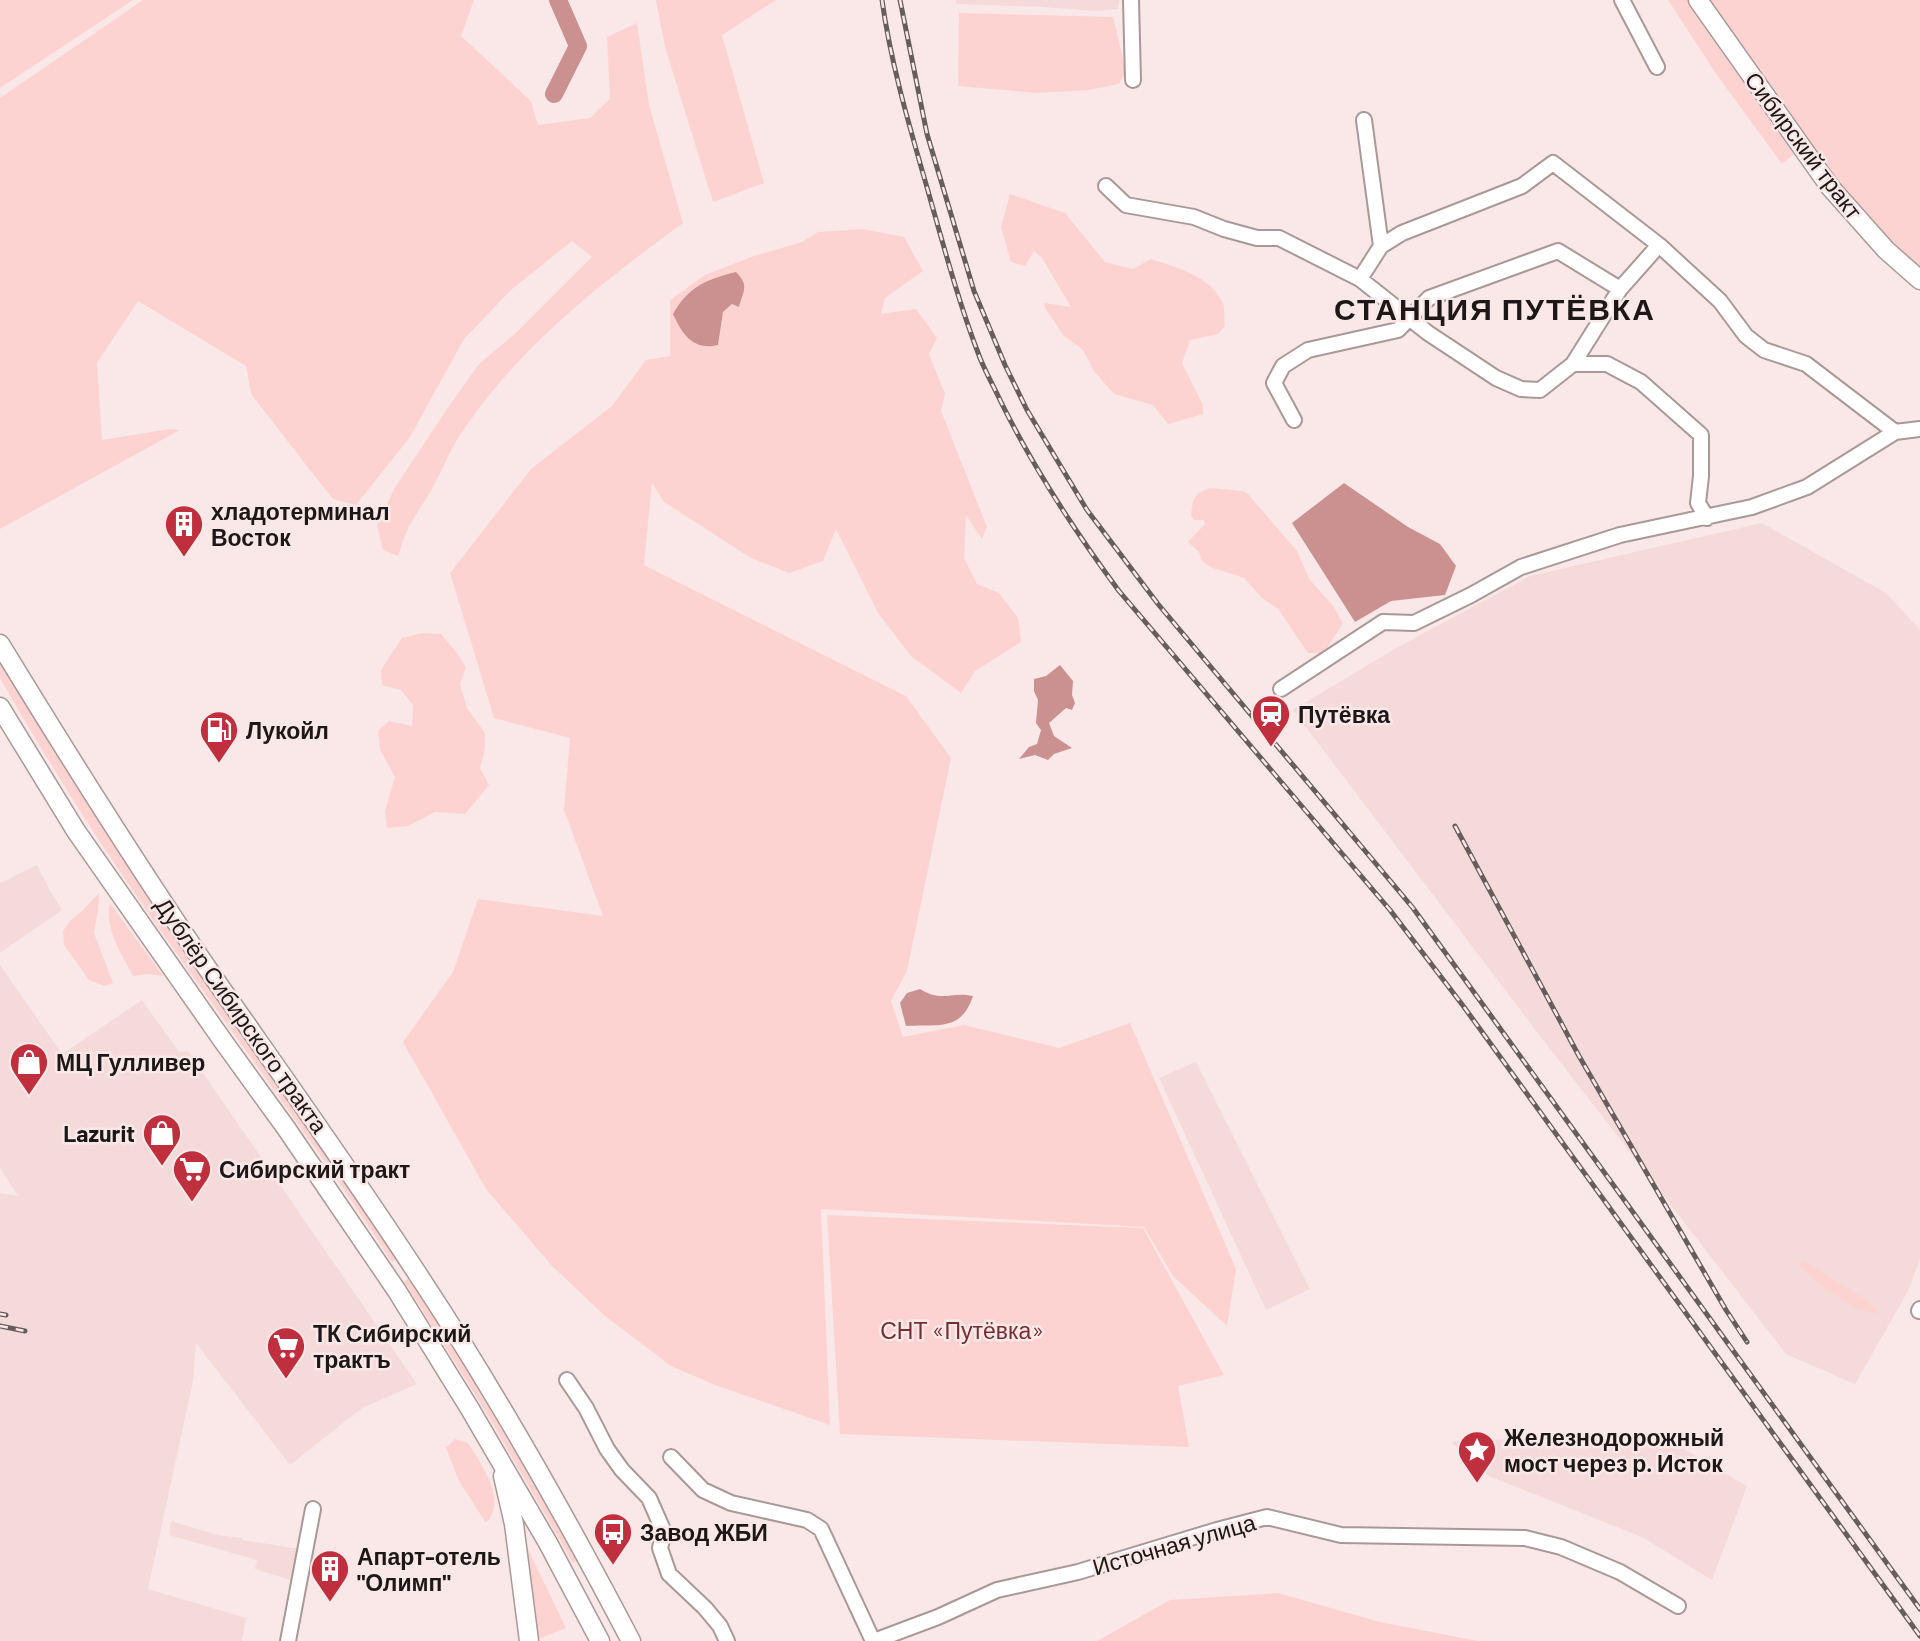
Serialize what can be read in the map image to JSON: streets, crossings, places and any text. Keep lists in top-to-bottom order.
{
  "streets": {
    "main road": ["Сибирский тракт", "Дублёр Сибирского тракта"],
    "street": ["Источная улица"]
  },
  "districts": ["СТАНЦИЯ ПУТЁВКА"],
  "parks": ["СНТ «Путёвка»"],
  "places": {
    "building": ["хладотерминал Восток", "Апарт-отель \"Олимп\""],
    "station": ["Путёвка"],
    "fuel station": ["Лукойл"],
    "shop": ["МЦ Гулливер", "Lazurit"],
    "supermarket": ["Сибирский тракт", "ТК Сибирский трактъ"],
    "place": ["Железнодорожный мост через р. Исток"],
    "bus stop": ["Завод ЖБИ"]
  }
}
